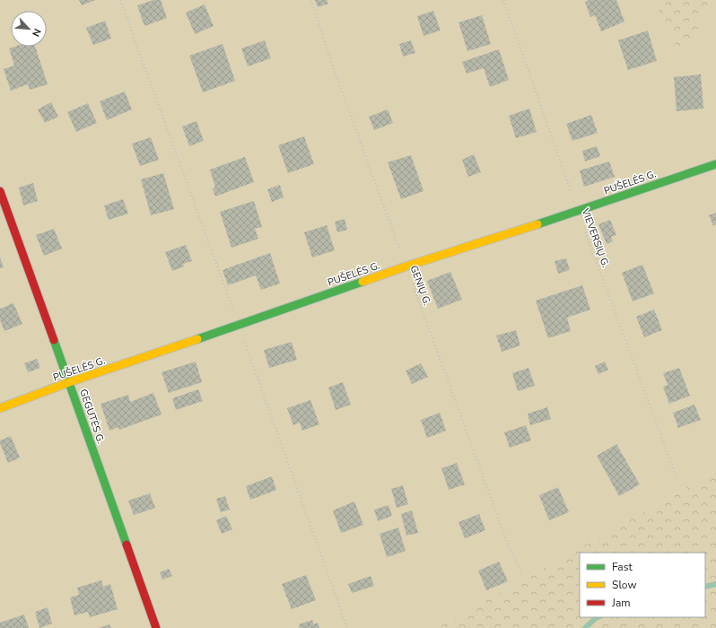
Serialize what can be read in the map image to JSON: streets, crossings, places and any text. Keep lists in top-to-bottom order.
{
  "streets": {
    "street": ["PUŠELĖS G.", "GEGUTĖS G."],
    "path": ["VIEVERSIŲ G.", "GENIŲ G."]
  },
  "crossings": [
    ["PUŠELĖS G.", "VIEVERSIŲ G."],
    ["PUŠELĖS G.", "GENIŲ G."],
    ["PUŠELĖS G.", "GEGUTĖS G."]
  ],
  "legend": ["Fast", "Slow", "Jam"],
  "north": "bottom right"
}
